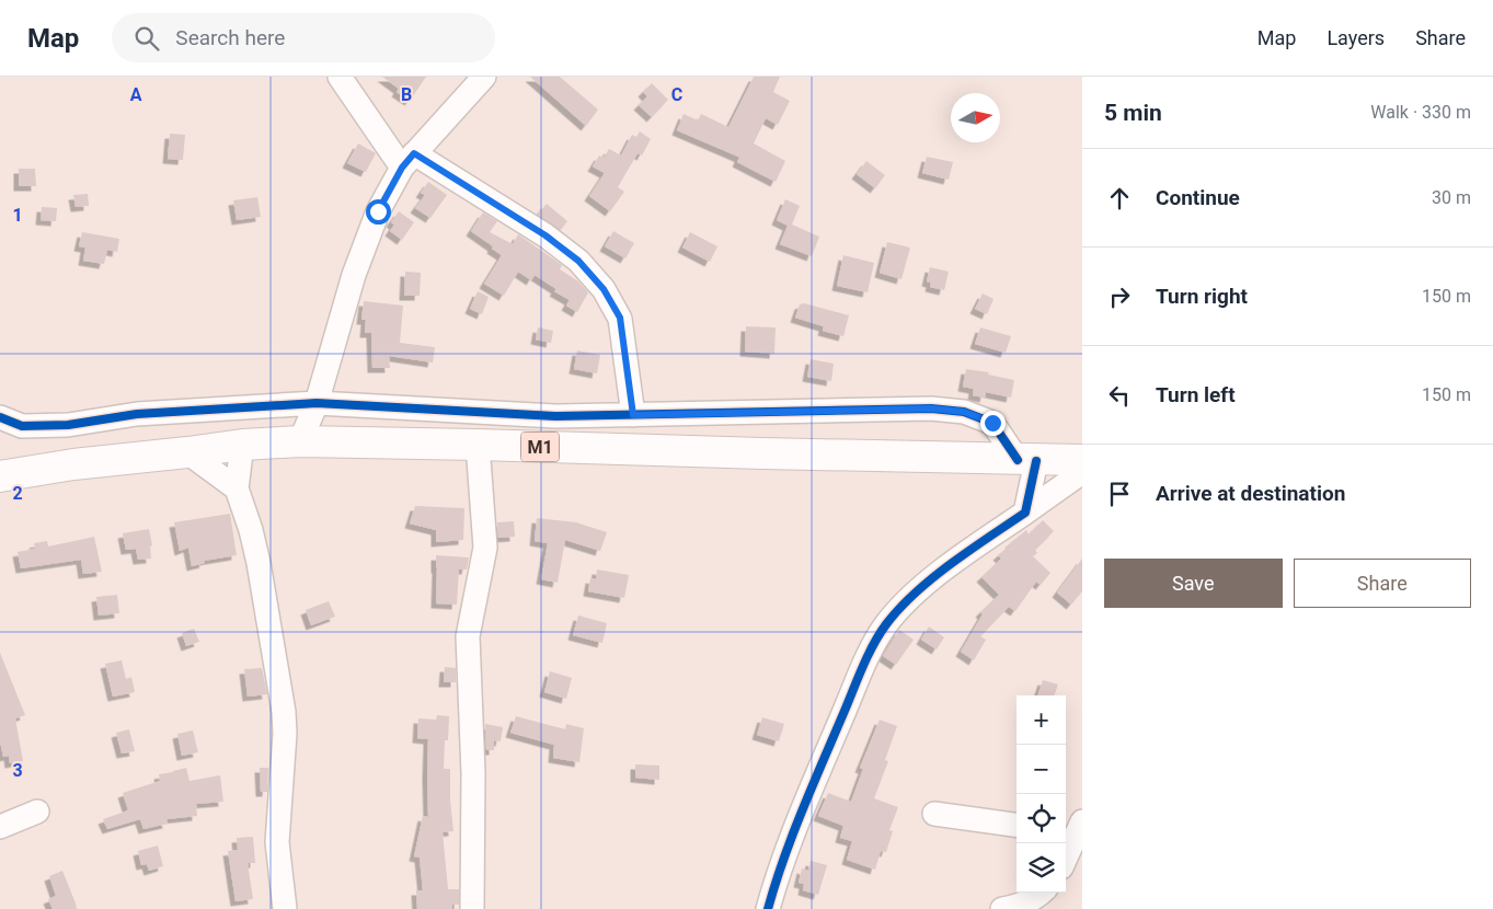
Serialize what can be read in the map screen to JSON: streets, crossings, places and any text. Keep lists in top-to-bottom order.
{
  "streets": {
    "highway": ["M1"]
  },
  "north": "right",
  "page": {
    "header": "Map",
    "search": "Search here",
    "nav": ["Map", "Layers", "Share"],
    "heading": ["5 min", "Walk · 330 m"],
    "list": [
      ["Continue", "30 m"],
      ["Turn right", "150 m"],
      ["Turn left", "150 m"],
      "Arrive at destination"
    ],
    "buttons": ["Save", "Share"],
    "map_buttons": ["+", "−"]
  },
  "grid": {
    "columns": ["A", "B", "C"],
    "rows": ["1", "2", "3"]
  }
}
